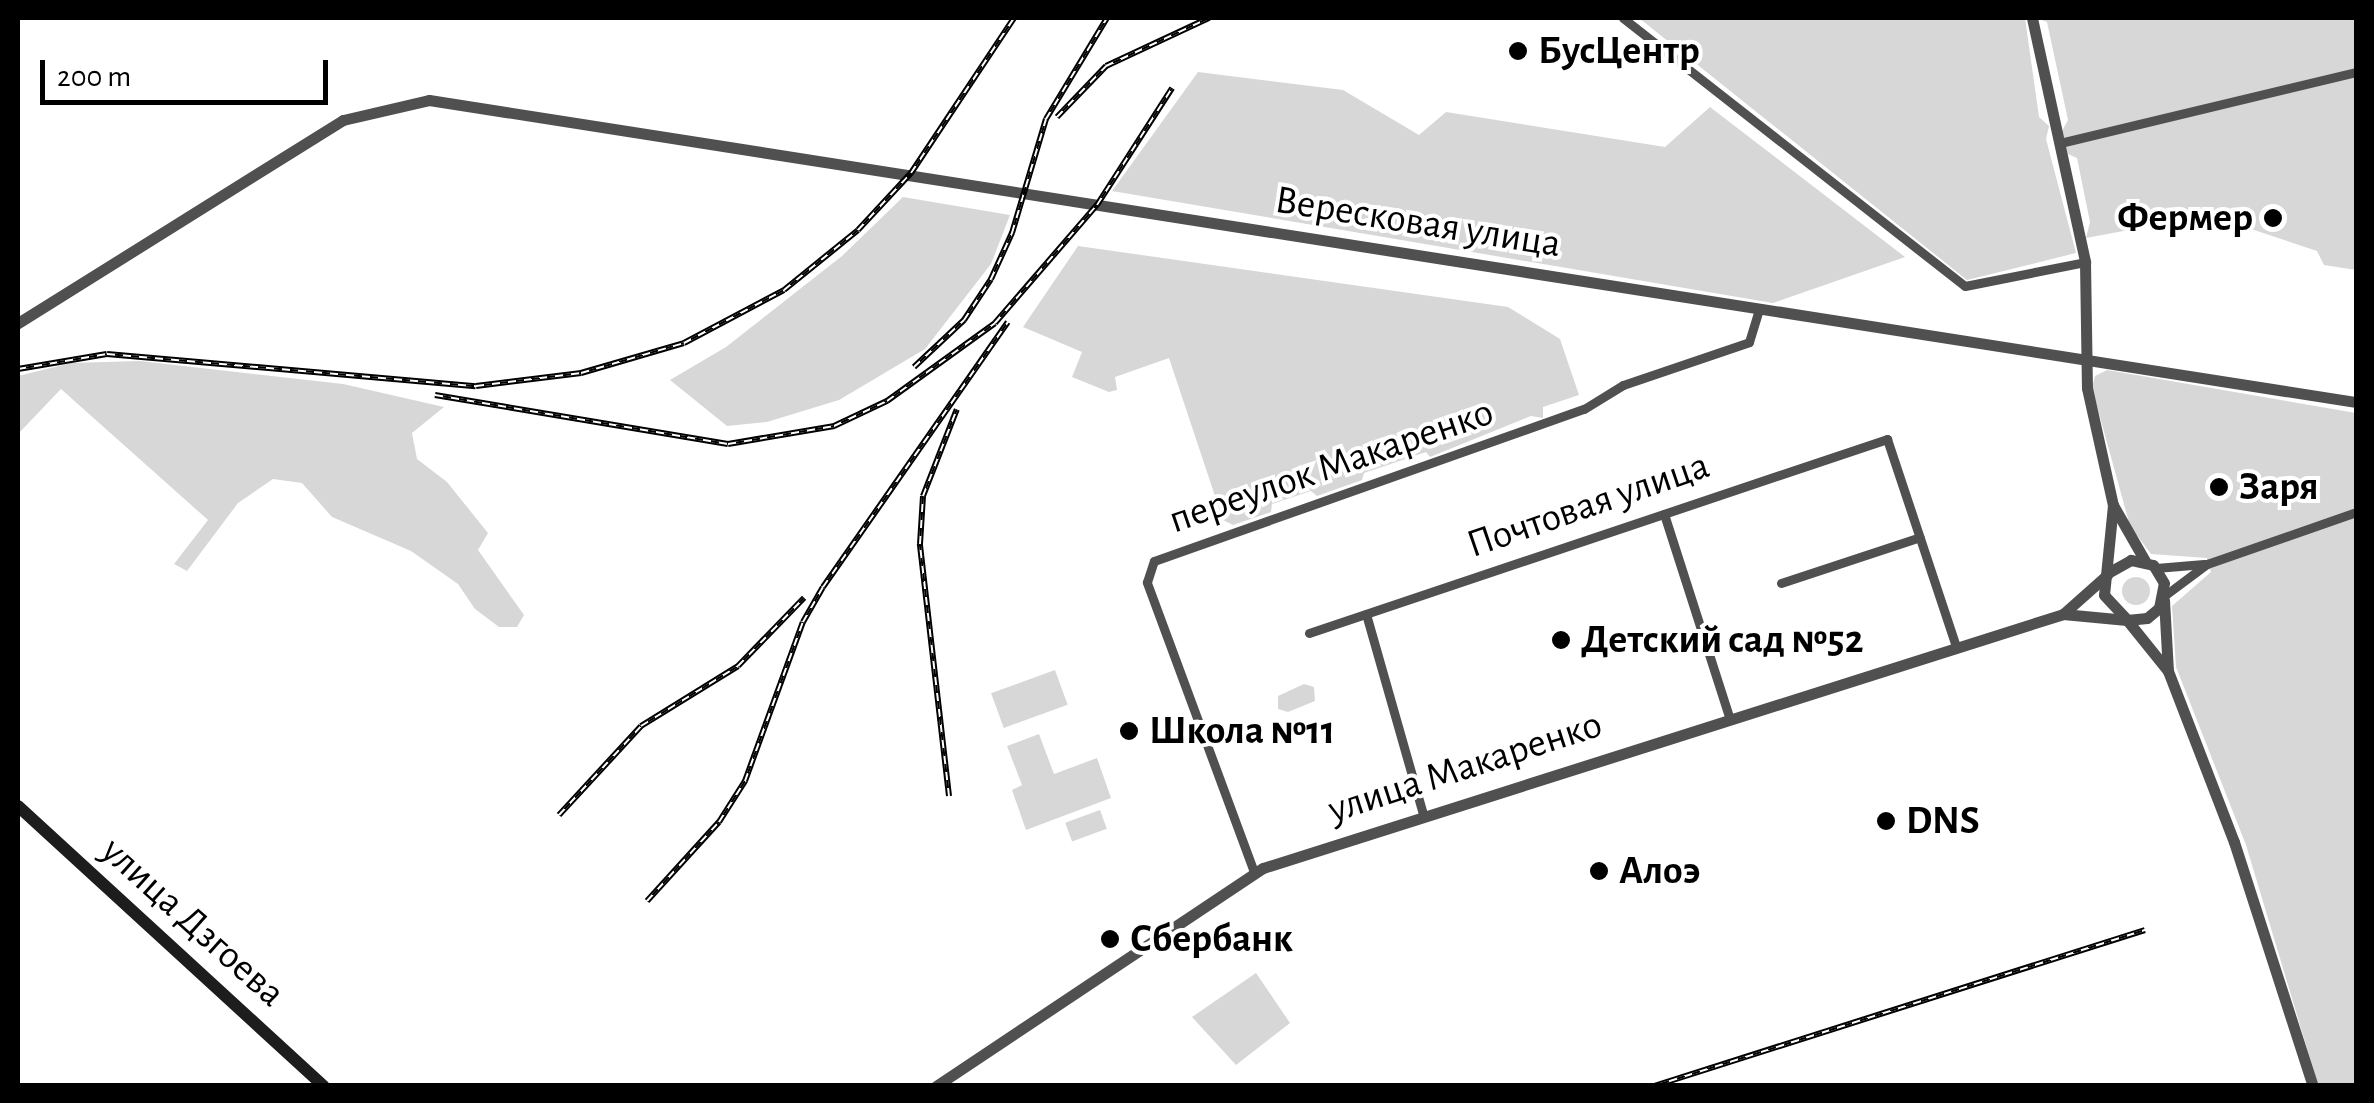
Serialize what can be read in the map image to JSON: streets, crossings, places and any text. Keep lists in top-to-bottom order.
{
  "streets": {
    "main road": ["улица Дзгоева"],
    "street": [
      "Вересковая улица",
      "переулок Макаренко",
      "Почтовая улица",
      "улица Макаренко"
    ]
  },
  "crossings": [
    ["Вересковая улица", "переулок Макаренко"],
    ["переулок Макаренко", "улица Макаренко"]
  ],
  "places": [
    "БусЦентр",
    "Фермер",
    "Заря",
    "Детский сад №52",
    "Школа №11",
    "DNS",
    "Алоэ",
    "Сбербанк"
  ],
  "scale_bar": "200 m"
}
